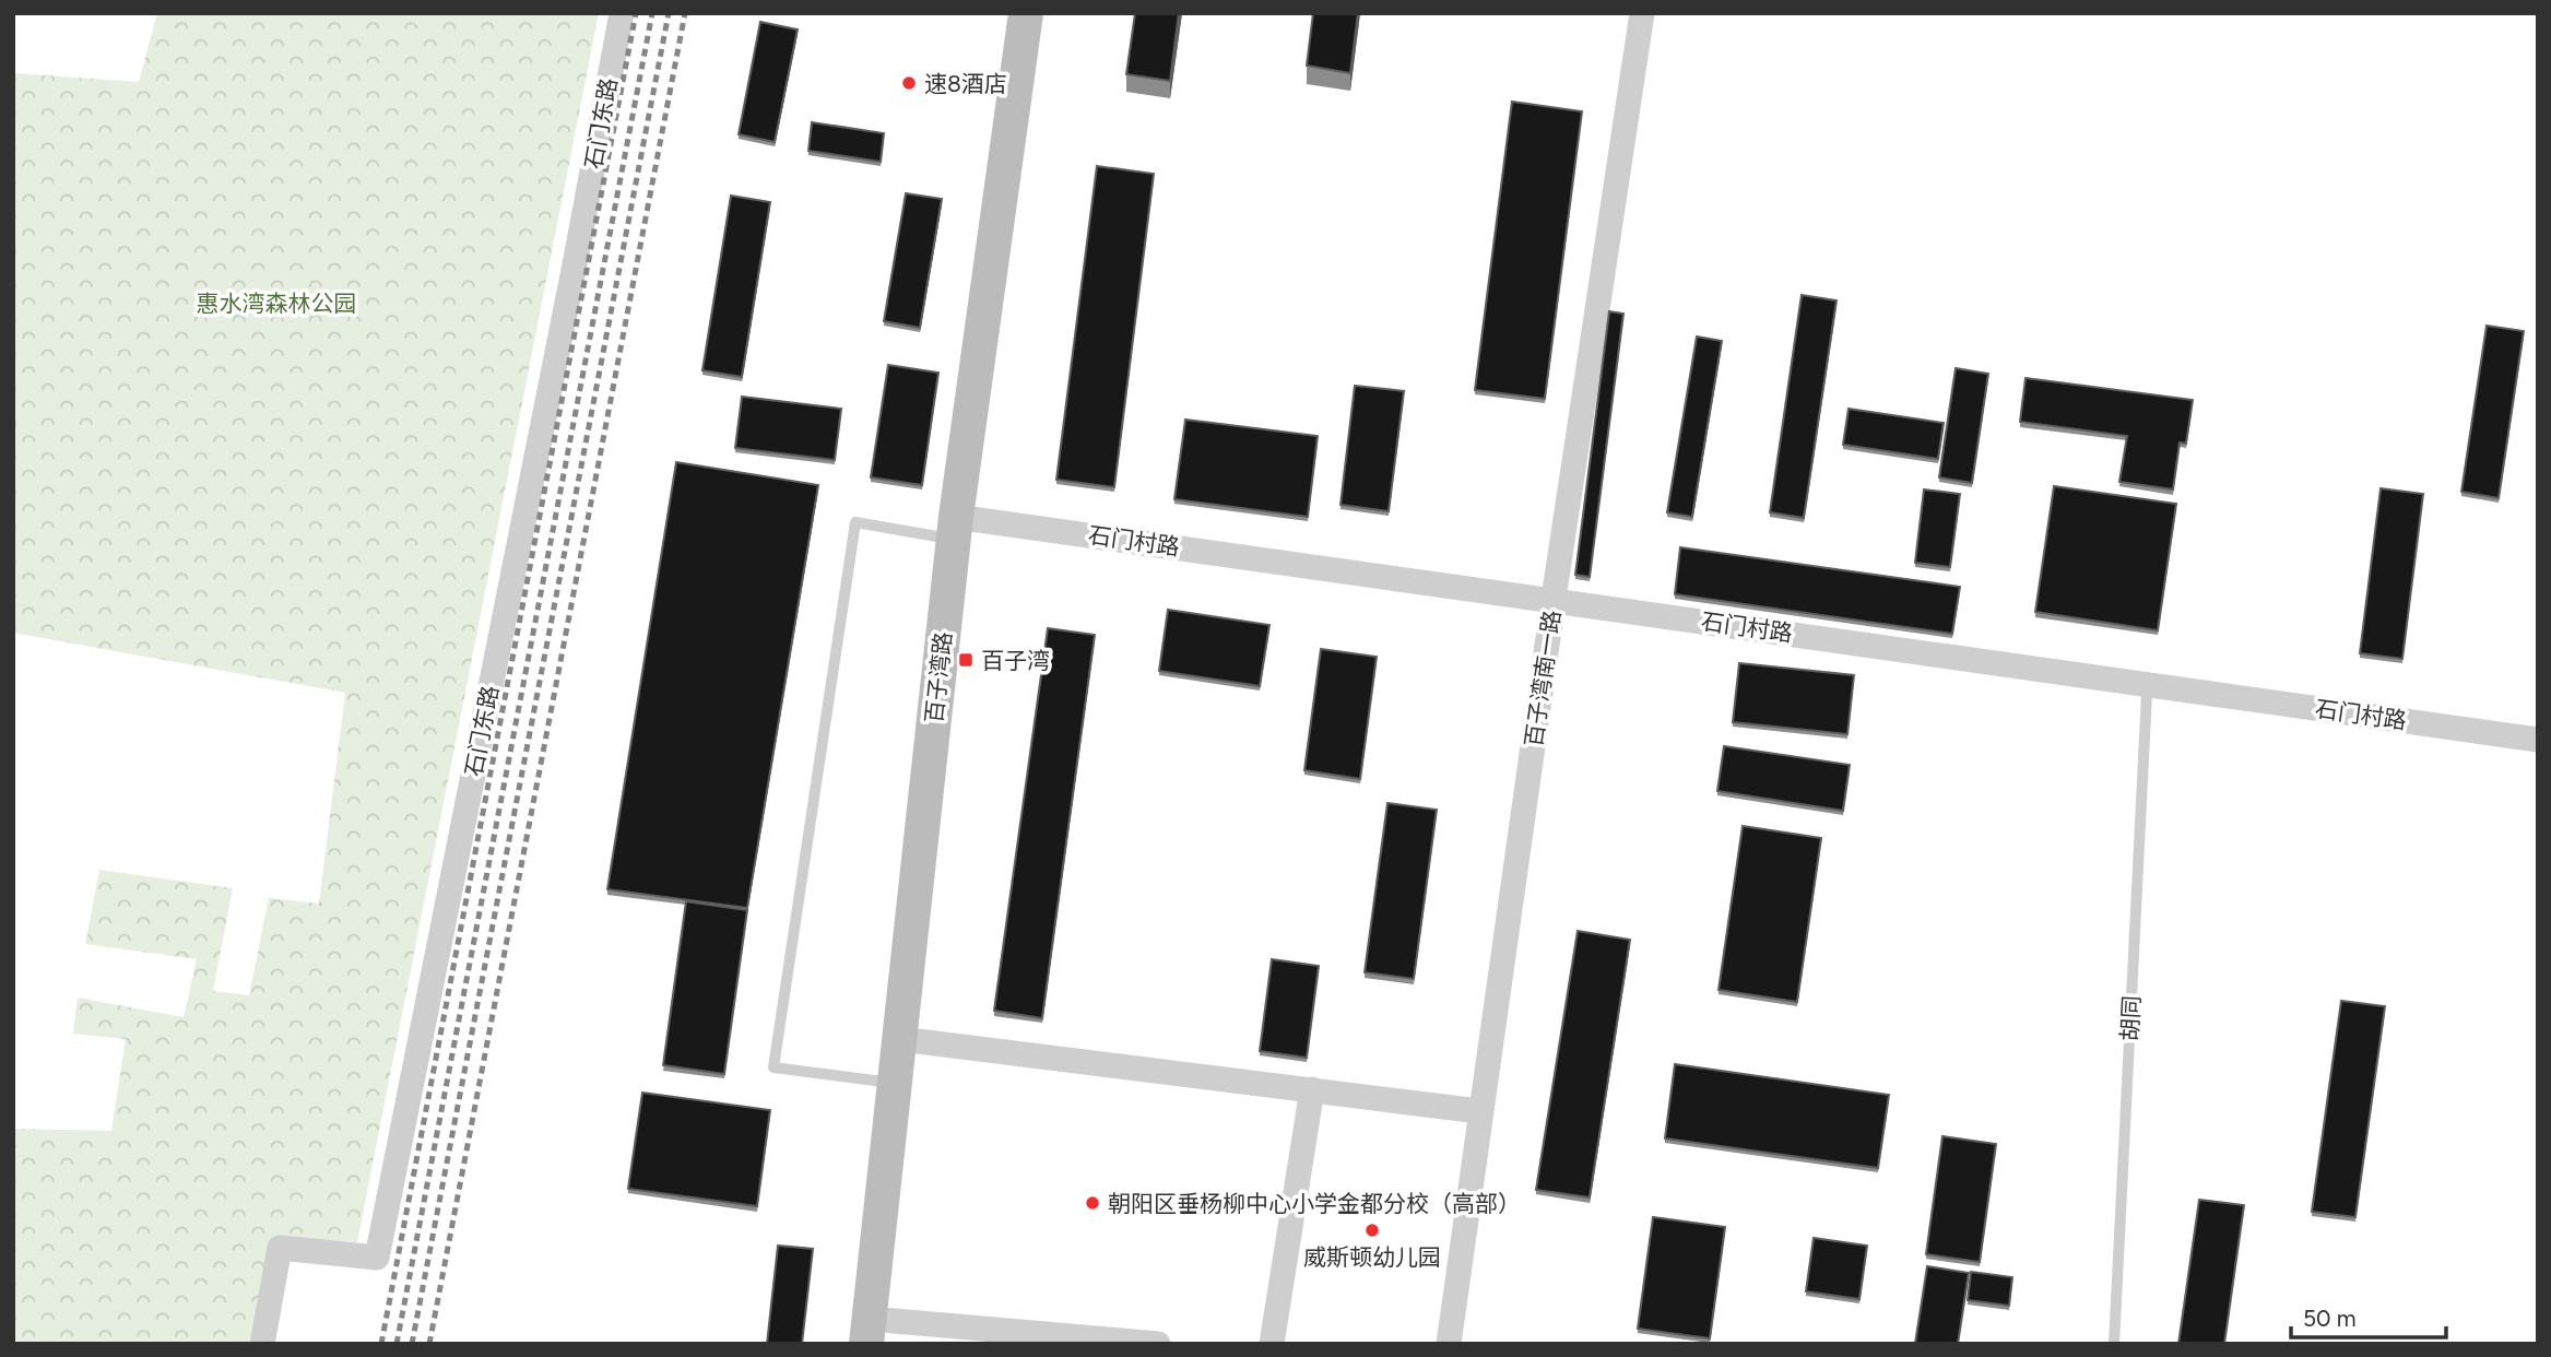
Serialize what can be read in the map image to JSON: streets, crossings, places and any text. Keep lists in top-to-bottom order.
{
  "streets": {
    "street": [
      "石门东路",
      "石门村路",
      "百子湾路",
      "百子湾南一路"
    ],
    "lane": ["胡同"]
  },
  "crossings": [
    ["石门村路", "百子湾路"],
    ["石门村路", "百子湾南一路"]
  ],
  "parks": ["惠水湾森林公园"],
  "places": {
    "other": ["速8酒店", "朝阳区垂杨柳中心小学金都分校（高部）", "威斯顿幼儿园"],
    "transit": ["百子湾"]
  },
  "scale_bar": "50 m"
}
